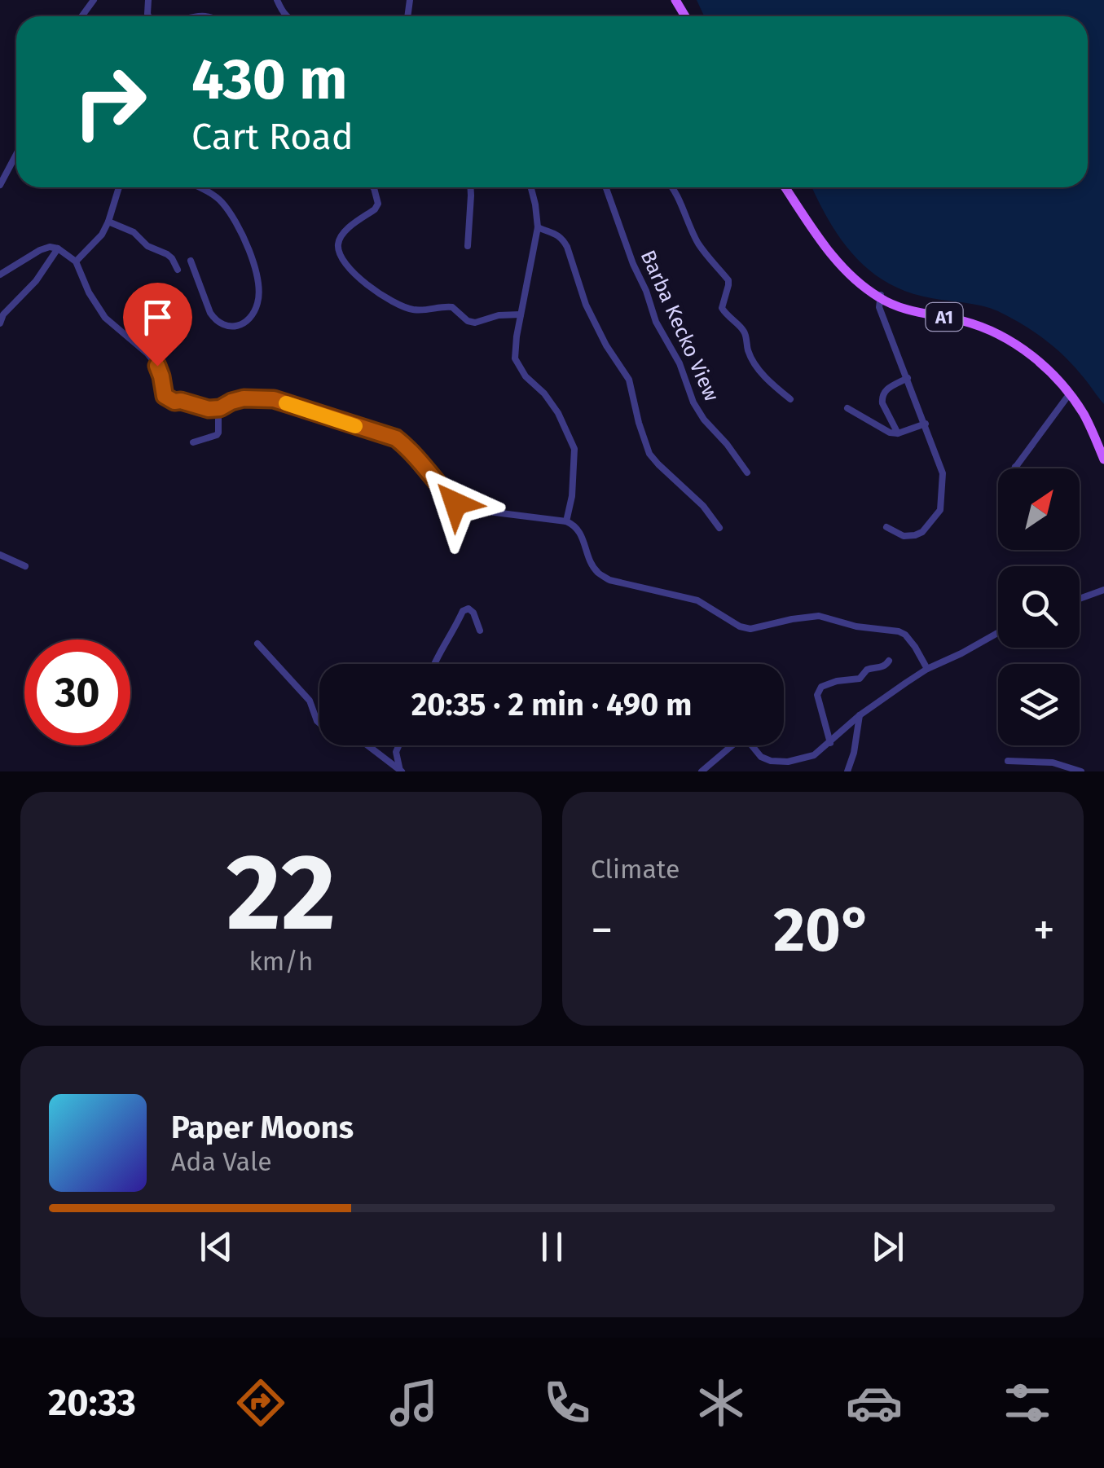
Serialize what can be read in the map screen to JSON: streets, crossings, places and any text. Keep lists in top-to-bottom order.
{
  "streets": {
    "main road": ["A1"],
    "street": ["Barba Kecko View"]
  },
  "north": "top right",
  "page": {
    "turn": ["430 m", "Cart Road"],
    "limit": "30",
    "trip": "20:35 · 2 min · 490 m",
    "tile": [
      ["22", "km/h"],
      "Climate"
    ],
    "heat": ["−", "20°", "+"],
    "song": ["Paper Moons", "Ada Vale"],
    "tabs": "20:33"
  }
}
